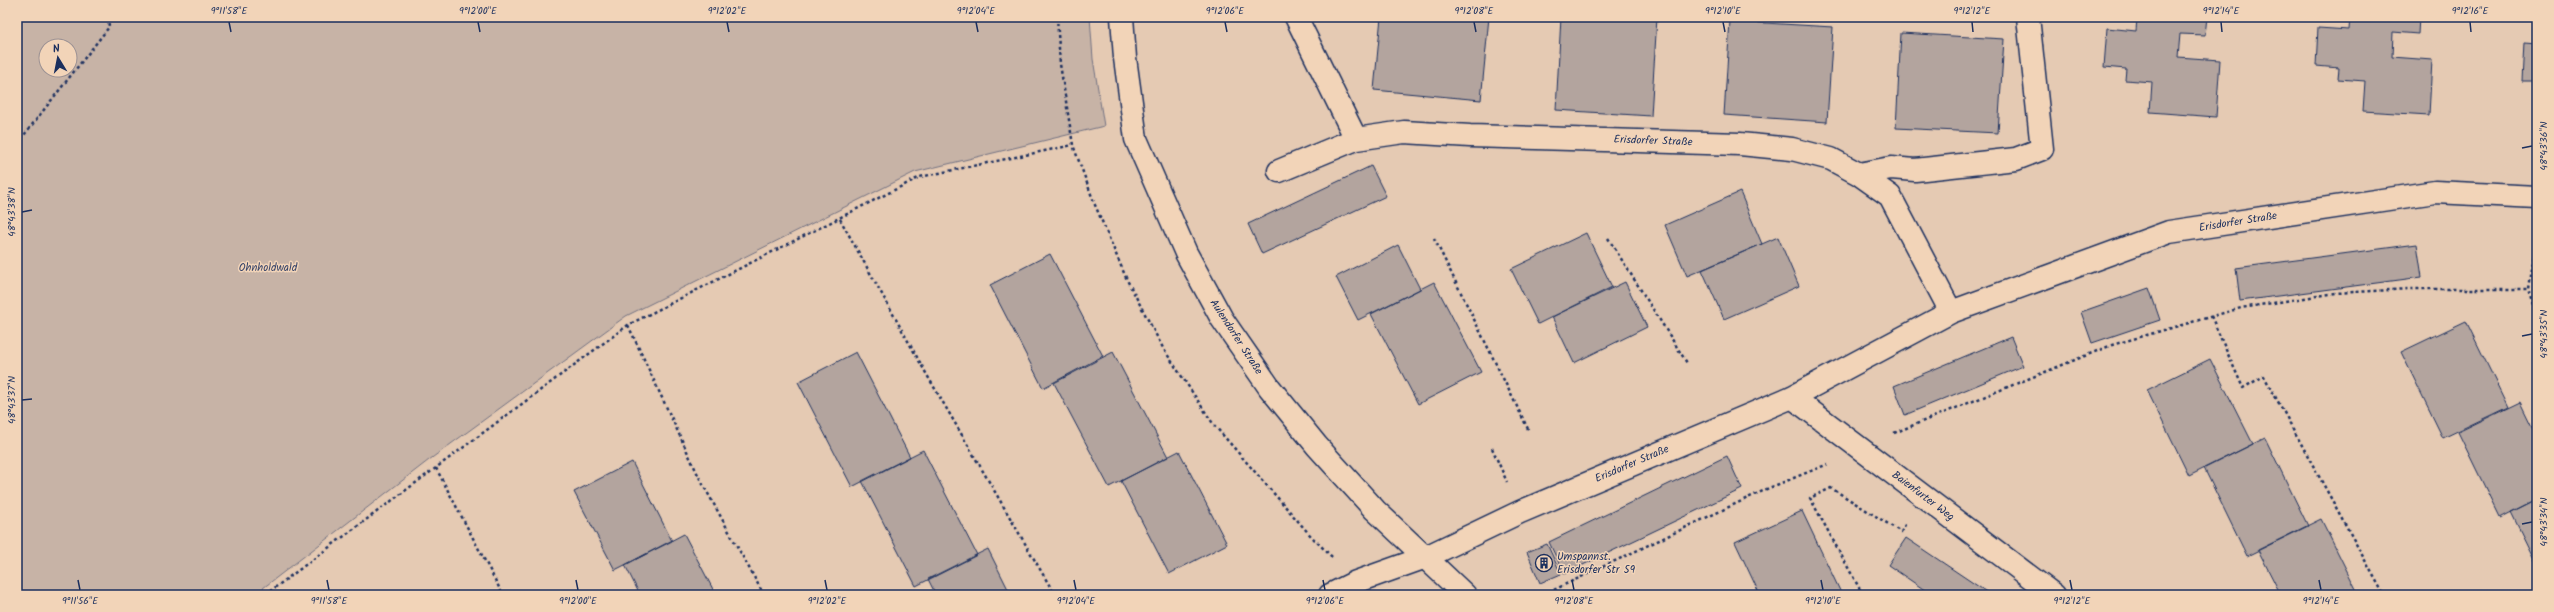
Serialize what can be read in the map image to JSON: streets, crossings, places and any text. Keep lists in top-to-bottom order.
{
  "streets": {
    "street": ["Erisdorfer Straße", "Aulendorfer Straße", "Baienfurter Weg"]
  },
  "crossings": [
    ["Erisdorfer Straße", "Aulendorfer Straße"],
    ["Erisdorfer Straße", "Baienfurter Weg"]
  ],
  "parks": ["Ohnholdwald"],
  "places": {
    "building": ["Umspannst. Erisdorfer Str 59"]
  },
  "north": "top",
  "coordinates": [
    "9°11'58\"E",
    "9°12'00\"E",
    "9°12'02\"E",
    "9°12'04\"E",
    "9°12'06\"E",
    "9°12'08\"E",
    "9°12'10\"E",
    "9°12'12\"E",
    "9°12'14\"E",
    "9°12'16\"E",
    "48°43'36\"N",
    "48°43'38\"N",
    "48°43'35\"N",
    "48°43'37\"N",
    "48°43'34\"N",
    "9°11'56\"E"
  ]
}
